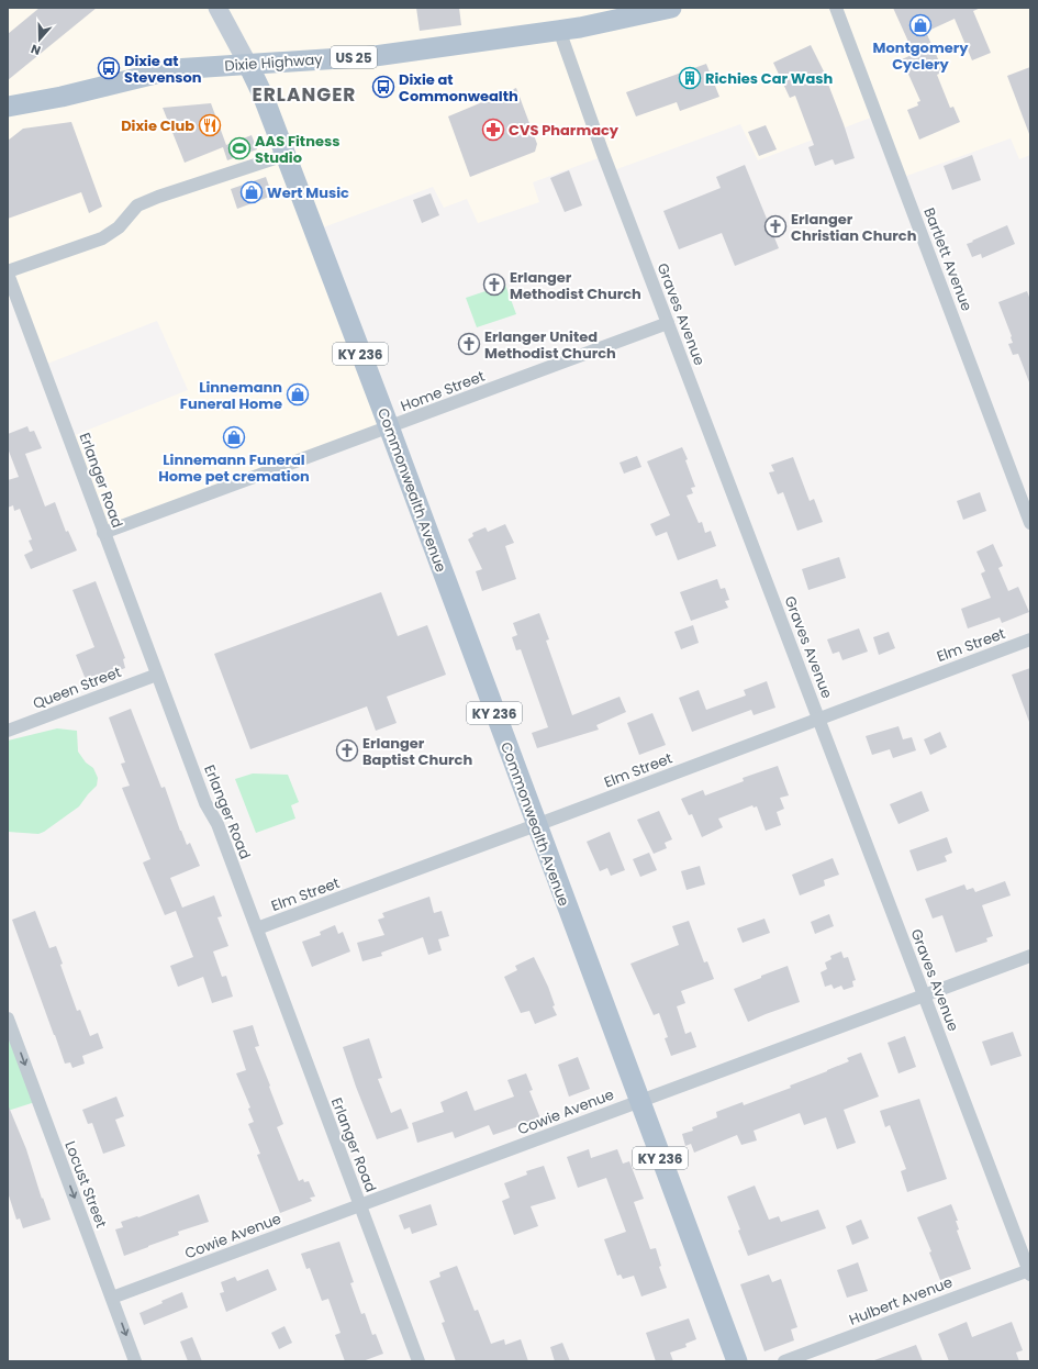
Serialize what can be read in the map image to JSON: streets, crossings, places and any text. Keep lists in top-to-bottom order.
{
  "streets": {
    "main road": [
      "US 25",
      "Dixie Highway",
      "KY 236",
      "Commonwealth Avenue"
    ],
    "street": [
      "Bartlett Avenue",
      "Graves Avenue",
      "Home Street",
      "Erlanger Road",
      "Elm Street",
      "Queen Street",
      "Cowie Avenue",
      "Locust Street",
      "Hulbert Avenue"
    ]
  },
  "crossings": [
    ["Dixie Highway", "Graves Avenue"],
    ["Dixie Highway", "KY 236"],
    ["Dixie Highway", "Commonwealth Avenue"],
    ["Graves Avenue", "Home Street"],
    ["Graves Avenue", "Elm Street"],
    ["Graves Avenue", "Cowie Avenue"],
    ["Graves Avenue", "Hulbert Avenue"],
    ["KY 236", "Commonwealth Avenue"],
    ["Home Street", "Erlanger Road"],
    ["Home Street", "Commonwealth Avenue"],
    ["Erlanger Road", "Elm Street"],
    ["Erlanger Road", "Queen Street"],
    ["Erlanger Road", "Cowie Avenue"],
    ["Commonwealth Avenue", "Elm Street"],
    ["Commonwealth Avenue", "Cowie Avenue"],
    ["Cowie Avenue", "Locust Street"]
  ],
  "one_way": ["Locust Street"],
  "districts": ["ERLANGER"],
  "places": {
    "shop": [
      "Montgomery Cyclery",
      "Wert Music",
      "Linnemann Funeral Home",
      "Linnemann Funeral Home pet cremation"
    ],
    "bus stop": ["Dixie at Stevenson", "Dixie at Commonwealth"],
    "building": ["Richies Car Wash"],
    "restaurant": ["Dixie Club"],
    "pharmacy": ["CVS Pharmacy"],
    "sports": ["AAS Fitness Studio"],
    "church": [
      "Erlanger Christian Church",
      "Erlanger Methodist Church",
      "Erlanger United Methodist Church",
      "Erlanger Baptist Church"
    ]
  },
  "north": "bottom"
}
